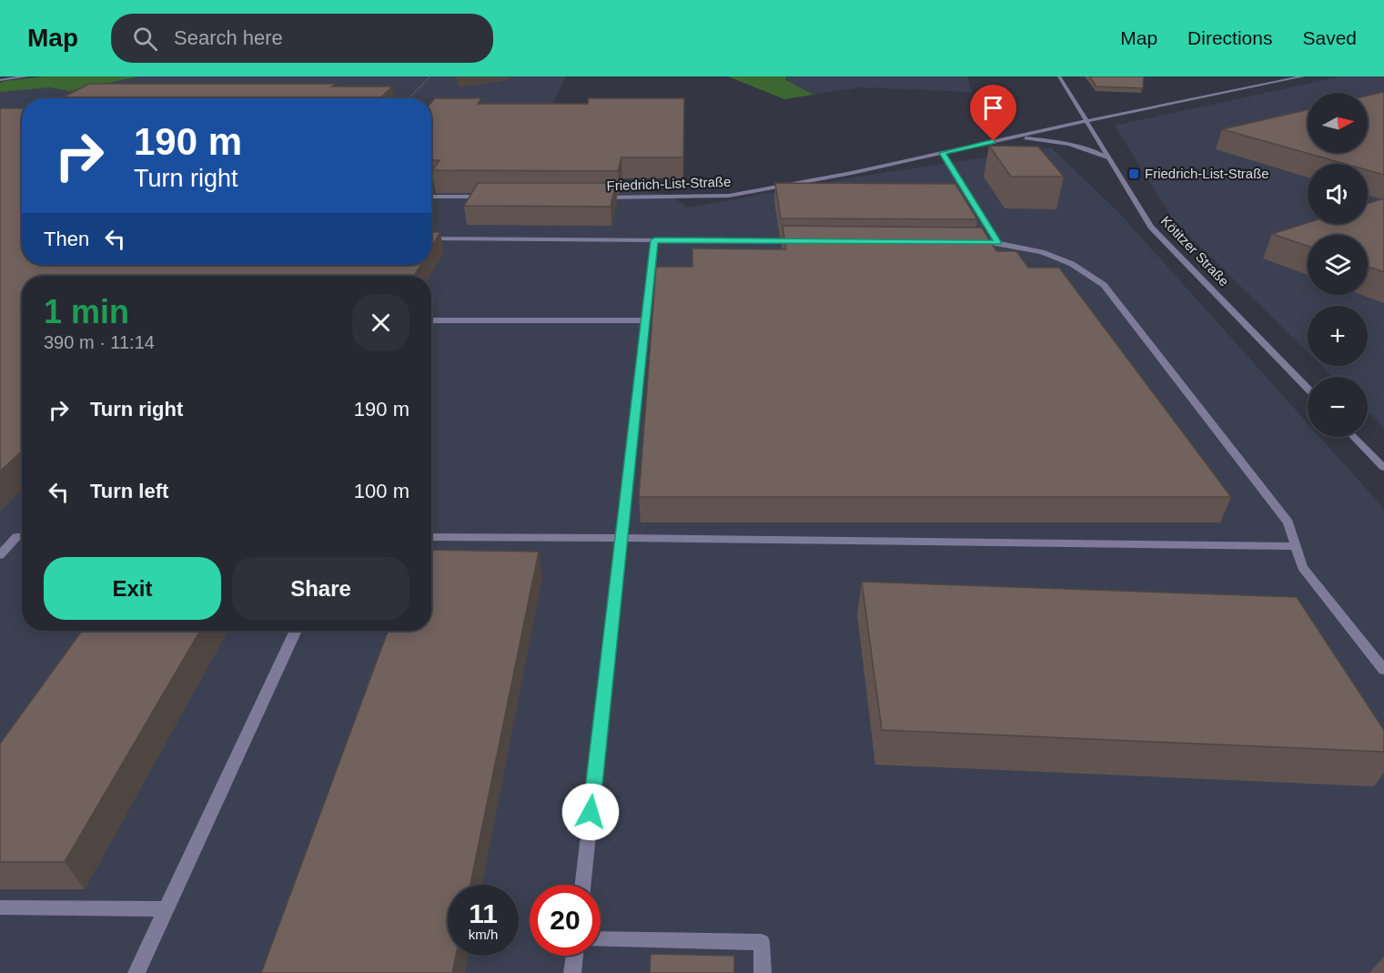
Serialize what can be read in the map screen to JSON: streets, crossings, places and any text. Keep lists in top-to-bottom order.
{
  "streets": {
    "street": ["Friedrich-List-Straße", "Kötitzer Straße"]
  },
  "crossings": [
    ["Friedrich-List-Straße", "Kötitzer Straße"]
  ],
  "places": {
    "transit": ["Friedrich-List-Straße"]
  },
  "north": "right",
  "page": {
    "header": "Map",
    "search": "Search here",
    "nav": ["Map", "Directions", "Saved"],
    "map_buttons": ["+", "−"],
    "turn": ["190 m", "Turn right"],
    "then": "Then",
    "heading": ["1 min", "390 m · 11:14"],
    "list": [
      {
        "name": "Turn right",
        "value": "190 m"
      },
      {
        "name": "Turn left",
        "value": "100 m"
      }
    ],
    "buttons": ["Exit", "Share"],
    "speed": "11 km/h",
    "limit": "20"
  }
}
